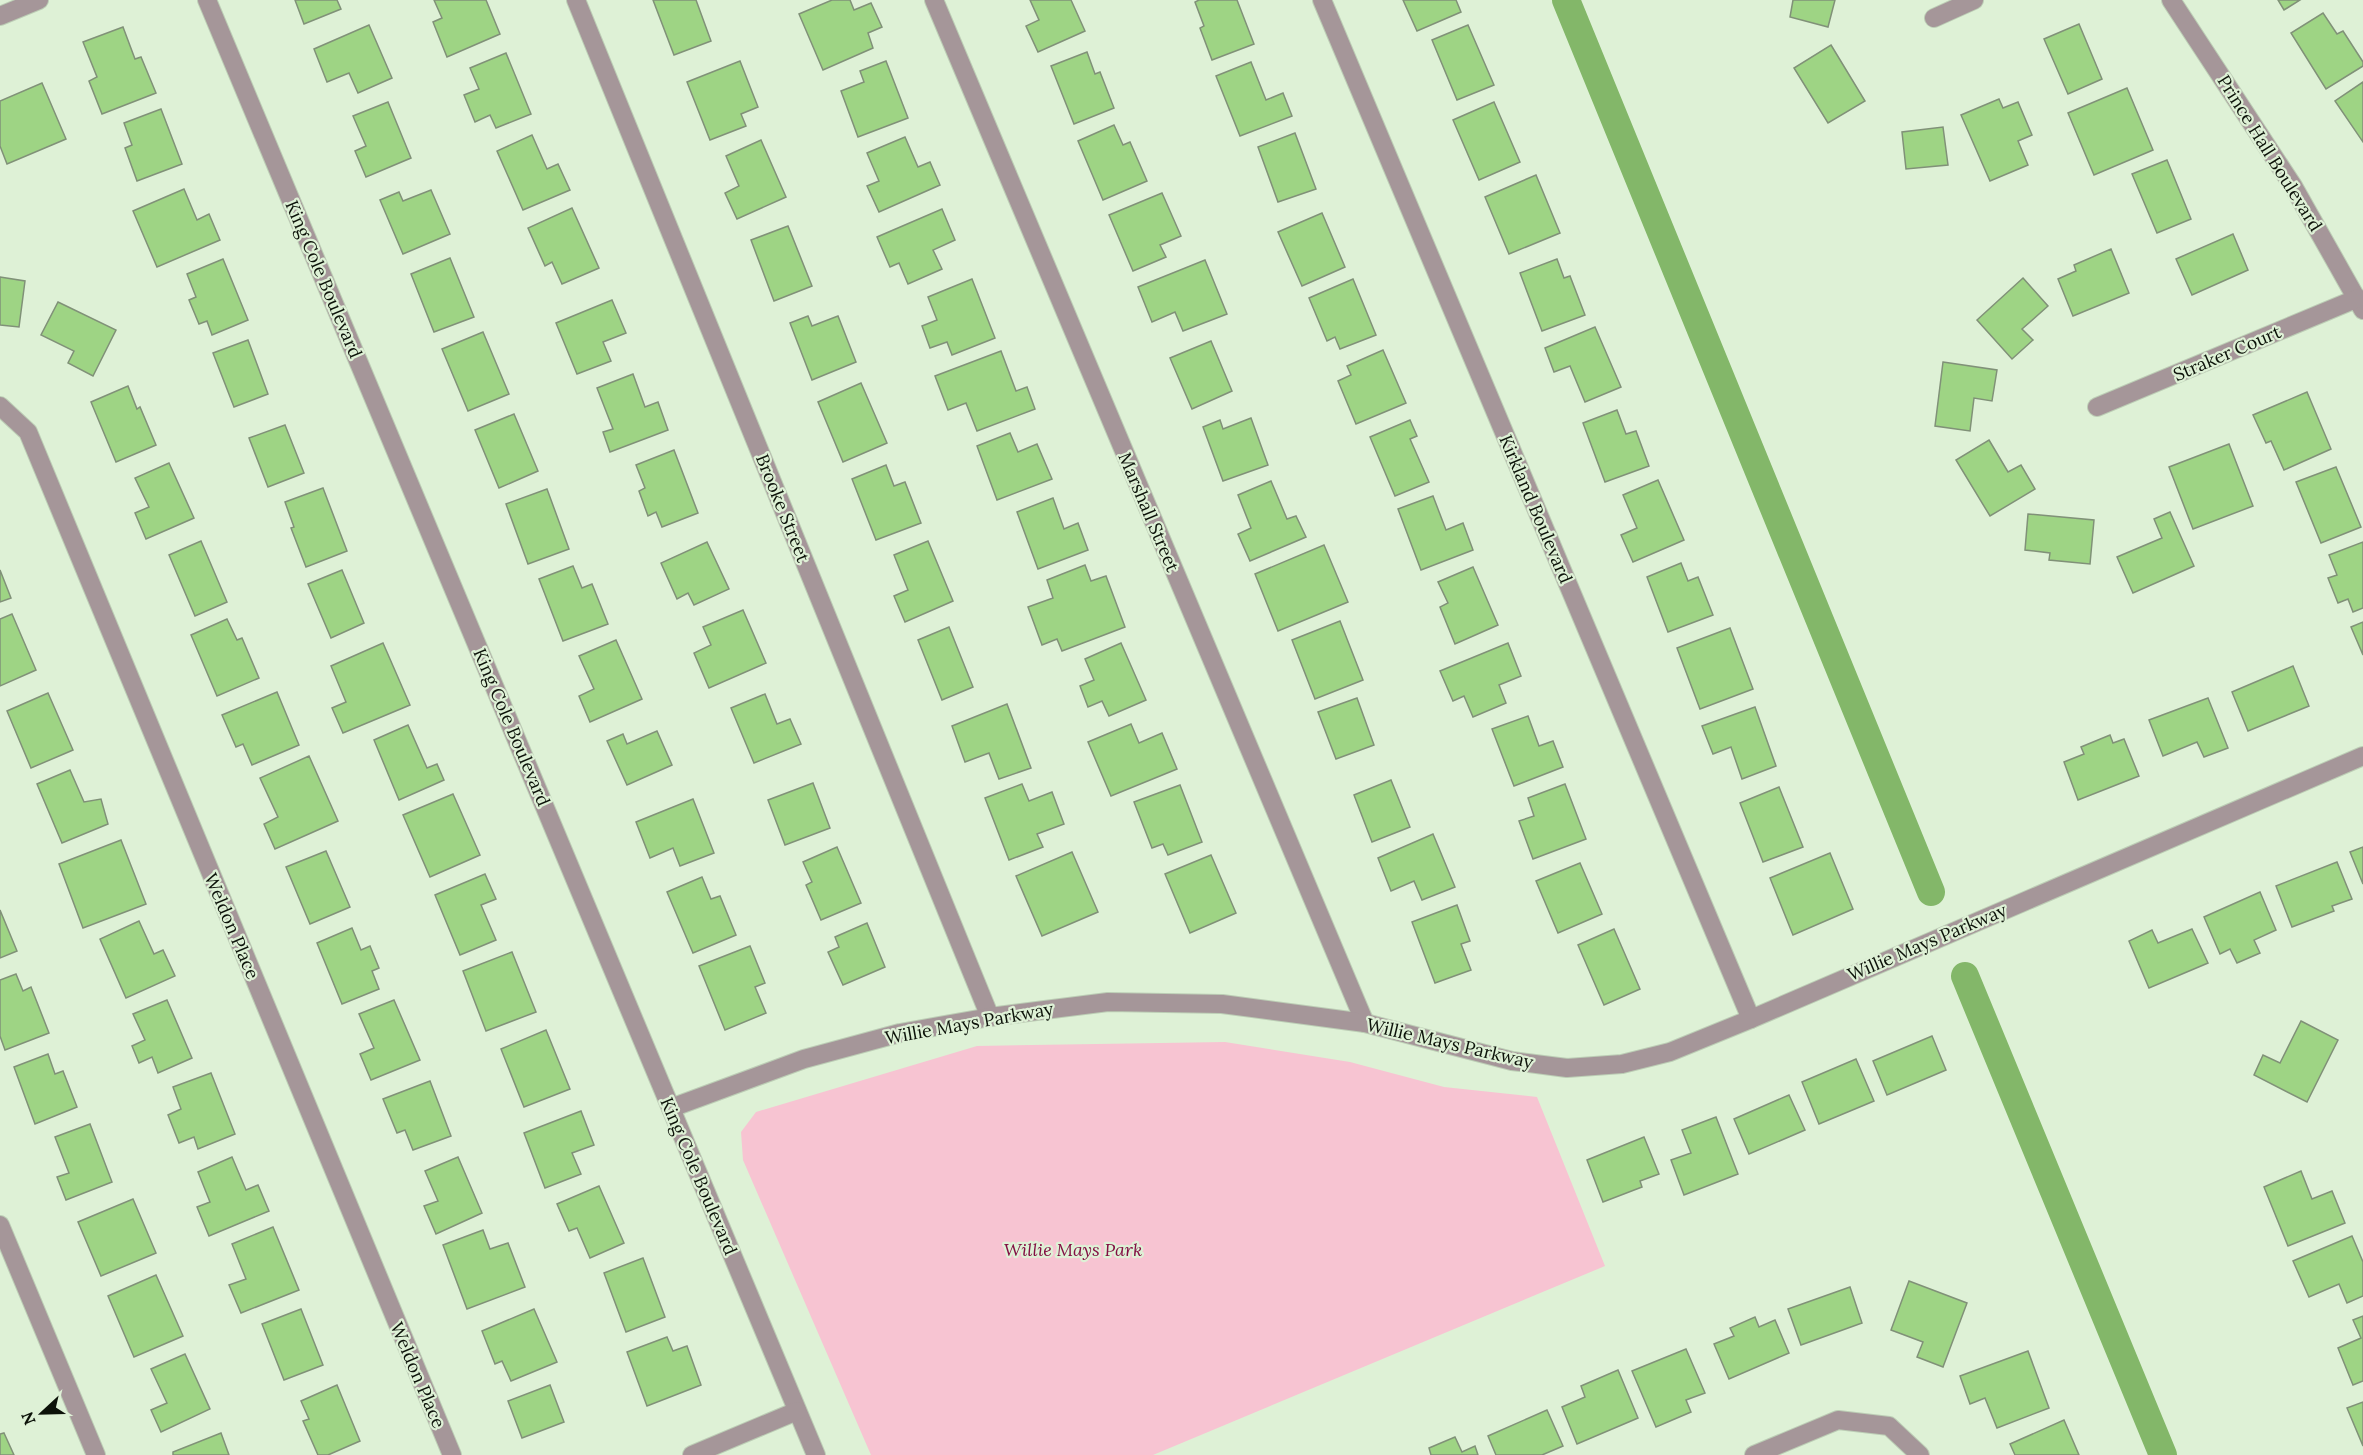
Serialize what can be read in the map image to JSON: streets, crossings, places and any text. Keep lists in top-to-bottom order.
{
  "streets": {
    "street": [
      "Prince Hall Boulevard",
      "King Cole Boulevard",
      "Straker Court",
      "Brooke Street",
      "Kirkland Boulevard",
      "Marshall Street",
      "Weldon Place",
      "Willie Mays Parkway"
    ]
  },
  "crossings": [
    ["Prince Hall Boulevard", "Straker Court"],
    ["King Cole Boulevard", "Willie Mays Parkway"],
    ["Brooke Street", "Willie Mays Parkway"],
    ["Kirkland Boulevard", "Willie Mays Parkway"],
    ["Marshall Street", "Willie Mays Parkway"]
  ],
  "parks": ["Willie Mays Park"],
  "north": "left"
}
